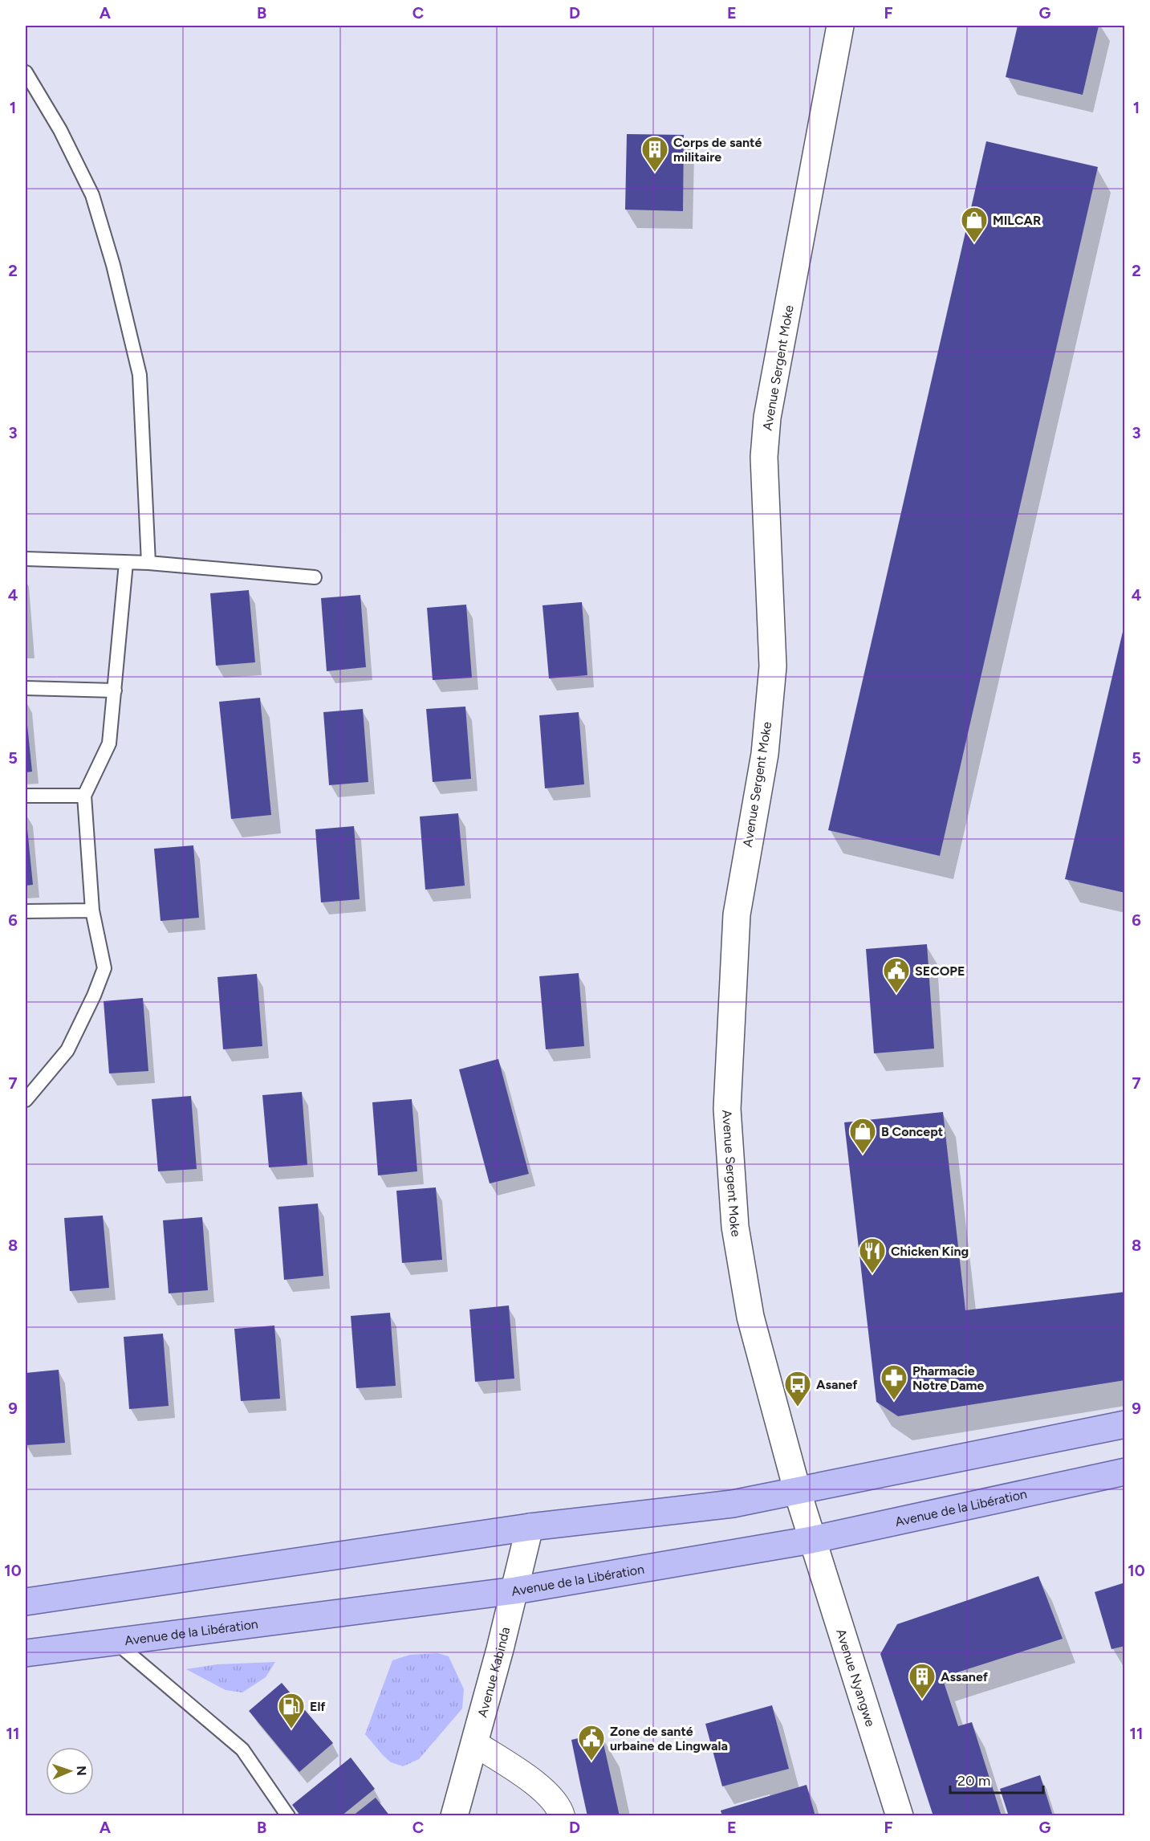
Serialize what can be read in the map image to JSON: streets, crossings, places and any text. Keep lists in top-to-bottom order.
{
  "streets": {
    "main road": [
      "Avenue Sergent Moke",
      "Avenue de la Libération",
      "Avenue Kabinda",
      "Avenue Nyangwe"
    ]
  },
  "crossings": [
    ["Avenue Sergent Moke", "Avenue de la Libération"],
    ["Avenue Sergent Moke", "Avenue Nyangwe"],
    ["Avenue de la Libération", "Avenue Kabinda"],
    ["Avenue de la Libération", "Avenue Nyangwe"]
  ],
  "places": {
    "building": ["Corps de santé militaire", "Assanef"],
    "shop": ["MILCAR", "B Concept"],
    "public building": ["SECOPE", "Zone de santé urbaine de Lingwala"],
    "restaurant": ["Chicken King"],
    "pharmacy": ["Pharmacie Notre Dame"],
    "bus stop": ["Asanef"],
    "fuel station": ["Elf"]
  },
  "scale_bar": "20 m",
  "north": "right",
  "grid": {
    "columns": [
      "A",
      "B",
      "C",
      "D",
      "E",
      "F",
      "G"
    ],
    "rows": [
      "1",
      "2",
      "3",
      "4",
      "5",
      "6",
      "7",
      "8",
      "9",
      "10",
      "11"
    ]
  }
}
